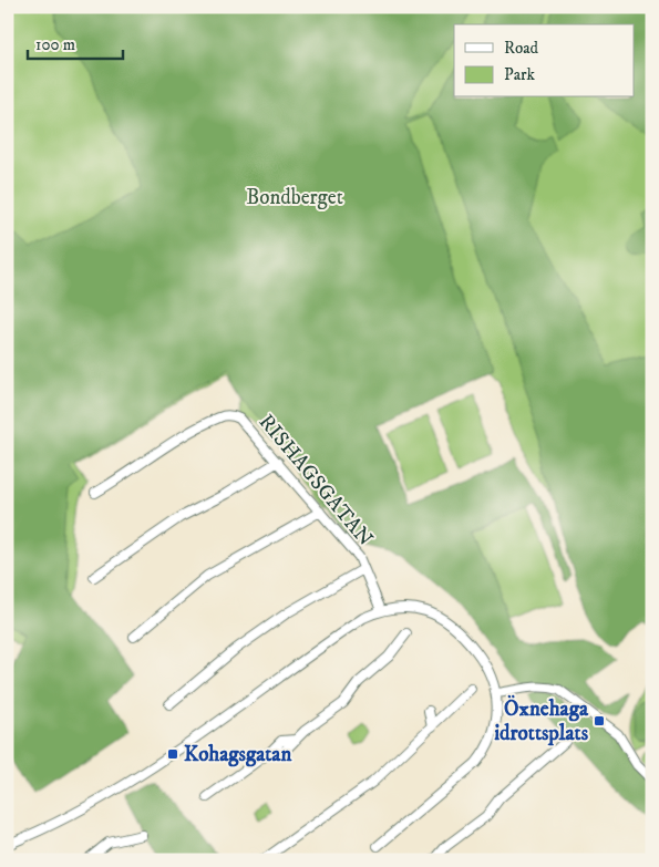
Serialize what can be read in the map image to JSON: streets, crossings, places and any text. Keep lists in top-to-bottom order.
{
  "streets": {
    "street": ["RISHAGSGATAN"]
  },
  "parks": ["Bondberget"],
  "places": {
    "transit": ["Öxnehaga idrottsplats", "Kohagsgatan"]
  },
  "legend": ["Road", "Park"],
  "scale_bar": "100 m"
}
